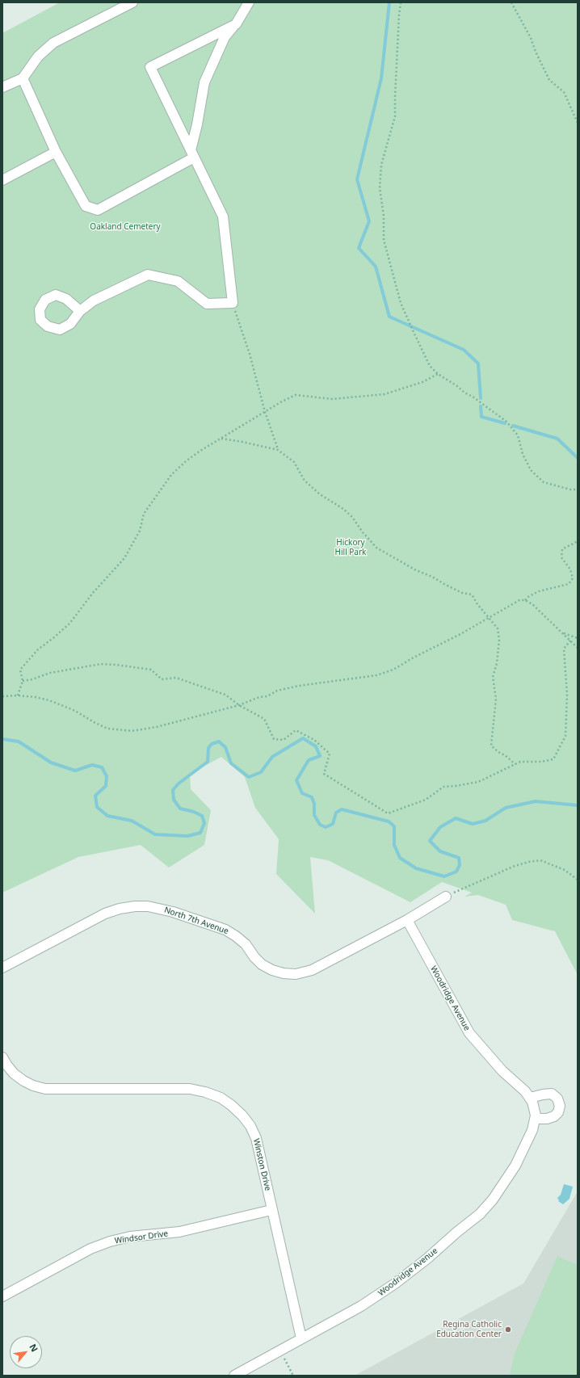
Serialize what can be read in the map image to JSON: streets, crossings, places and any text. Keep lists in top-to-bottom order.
{
  "streets": {
    "street": [
      "North 7th Avenue",
      "Woodridge Avenue",
      "Winston Drive",
      "Windsor Drive"
    ]
  },
  "crossings": [
    ["North 7th Avenue", "Woodridge Avenue"],
    ["Woodridge Avenue", "Winston Drive"],
    ["Winston Drive", "Windsor Drive"]
  ],
  "parks": ["Oakland Cemetery", "Hickory Hill Park"],
  "places": ["Regina Catholic Education Center"],
  "north": "top right"
}
